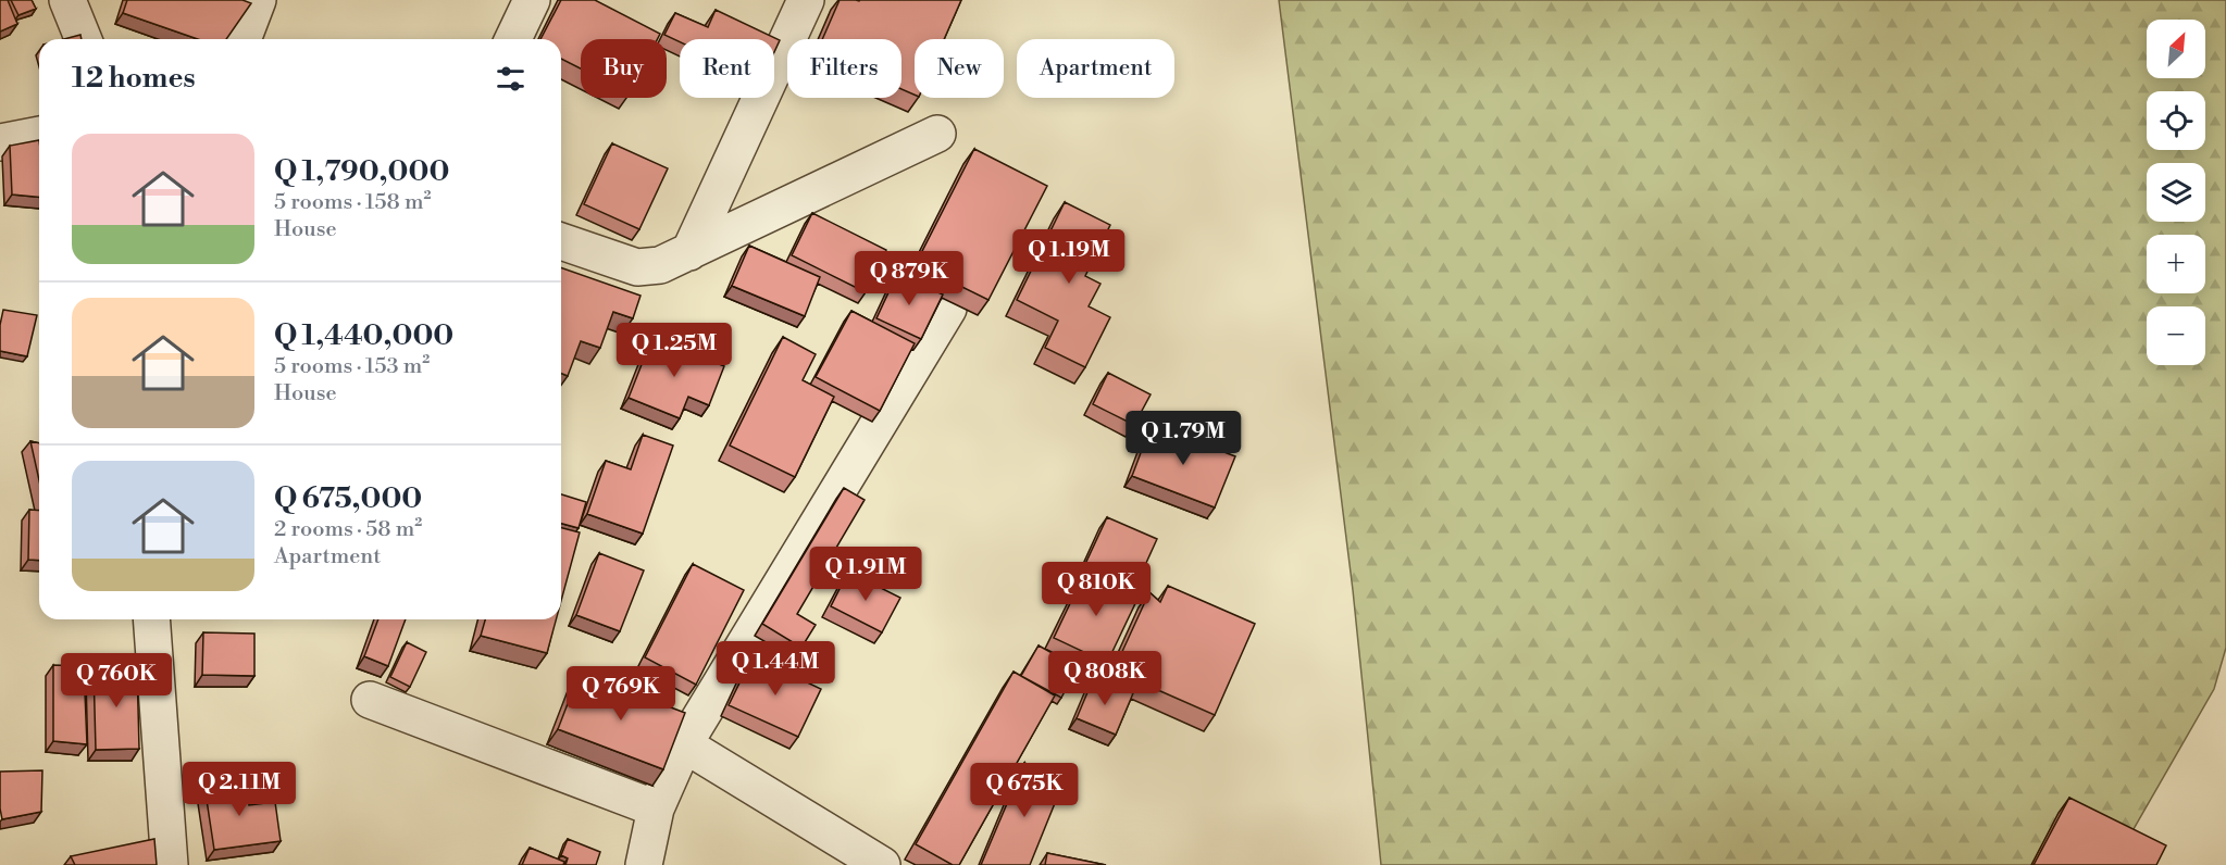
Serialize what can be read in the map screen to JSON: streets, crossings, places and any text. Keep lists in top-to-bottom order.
{
  "north": "top right",
  "page": {
    "map_buttons": ["+", "−"],
    "chip": [
      "Buy",
      "Rent",
      "Filters",
      "New",
      "Apartment"
    ],
    "heading": "12 homes",
    "list": [
      {
        "name": "Q 1,790,000",
        "note": "5 rooms · 158 m² · House"
      },
      {
        "name": "Q 1,440,000",
        "note": "5 rooms · 153 m² · House"
      },
      {
        "name": "Q 675,000",
        "note": "2 rooms · 58 m² · Apartment"
      }
    ],
    "price": [
      "Q 1.19M",
      "Q 879K",
      "Q 1.25M",
      "Q 1.79M",
      "Q 1.91M",
      "Q 810K",
      "Q 1.44M",
      "Q 808K",
      "Q 760K",
      "Q 769K",
      "Q 2.11M",
      "Q 675K"
    ]
  }
}
